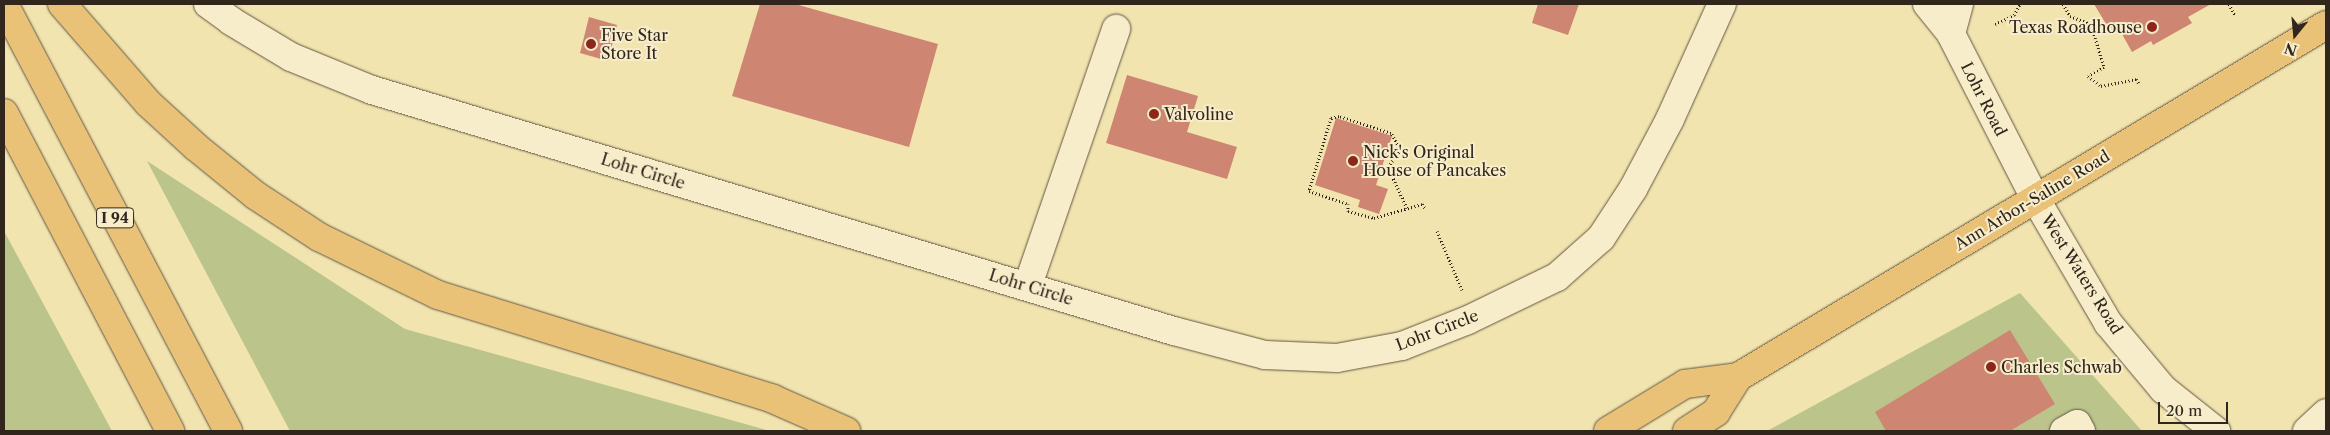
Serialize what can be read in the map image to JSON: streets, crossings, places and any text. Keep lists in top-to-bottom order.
{
  "streets": {
    "main road": ["Ann Arbor-Saline Road", "I 94"],
    "street": ["Lohr Road", "Lohr Circle", "West Waters Road"]
  },
  "crossings": [
    ["Lohr Road", "Ann Arbor-Saline Road"],
    ["Lohr Road", "West Waters Road"],
    ["Ann Arbor-Saline Road", "West Waters Road"]
  ],
  "places": [
    "Texas Roadhouse",
    "Five Star Store It",
    "Valvoline",
    "Nick's Original House of Pancakes",
    "Charles Schwab"
  ],
  "scale_bar": "20 m",
  "north": "bottom"
}
